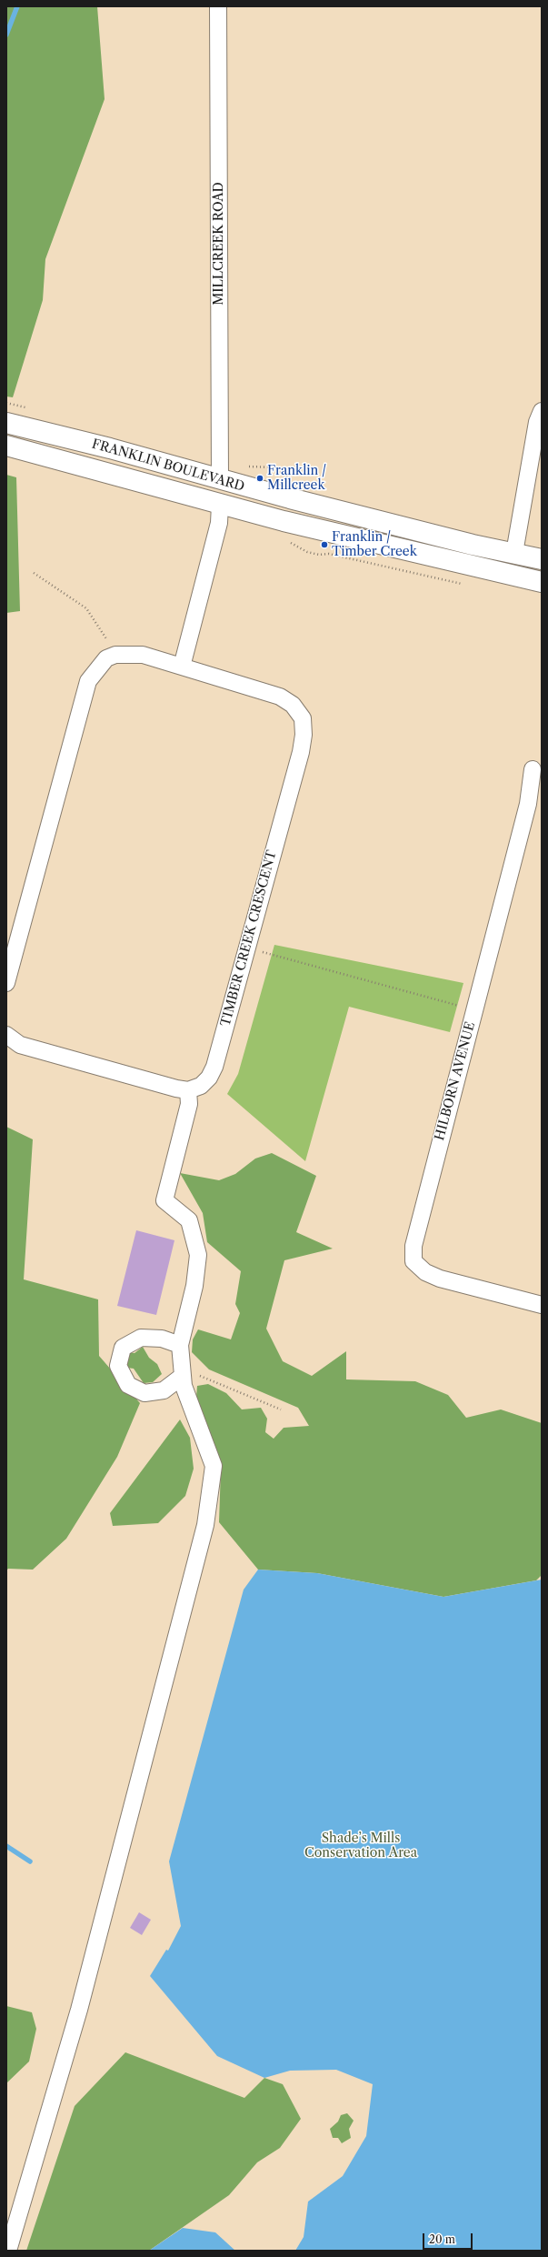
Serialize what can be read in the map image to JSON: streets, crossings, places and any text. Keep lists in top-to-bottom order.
{
  "streets": {
    "main road": ["FRANKLIN BOULEVARD"],
    "street": ["MILLCREEK ROAD", "TIMBER CREEK CRESCENT", "HILBORN AVENUE"]
  },
  "crossings": [
    ["MILLCREEK ROAD", "FRANKLIN BOULEVARD"]
  ],
  "parks": ["Shade’s Mills Conservation Area"],
  "places": ["Franklin / Millcreek", "Franklin / Timber Creek"],
  "scale_bar": "20 m"
}
